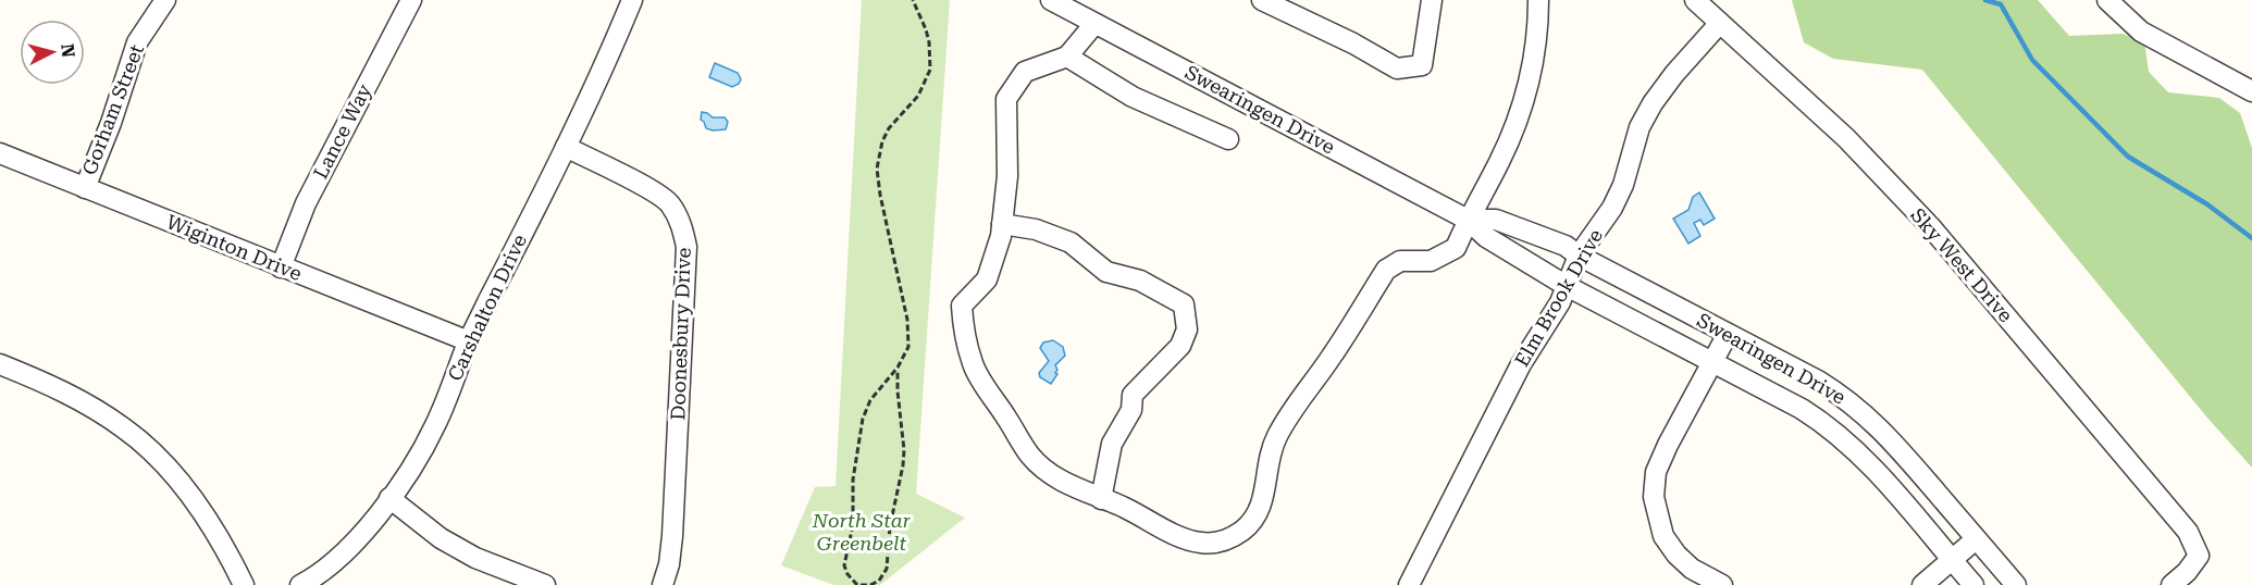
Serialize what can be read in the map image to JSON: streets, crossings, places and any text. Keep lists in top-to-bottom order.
{
  "streets": {
    "street": [
      "Gorham Street",
      "Swearingen Drive",
      "Lance Way",
      "Wiginton Drive",
      "Sky West Drive",
      "Elm Brook Drive",
      "Carshalton Drive",
      "Doonesbury Drive"
    ]
  },
  "crossings": [
    ["Gorham Street", "Wiginton Drive"],
    ["Swearingen Drive", "Elm Brook Drive"],
    ["Lance Way", "Wiginton Drive"],
    ["Wiginton Drive", "Carshalton Drive"],
    ["Sky West Drive", "Elm Brook Drive"],
    ["Carshalton Drive", "Doonesbury Drive"]
  ],
  "parks": ["North Star Greenbelt"],
  "north": "right"
}
